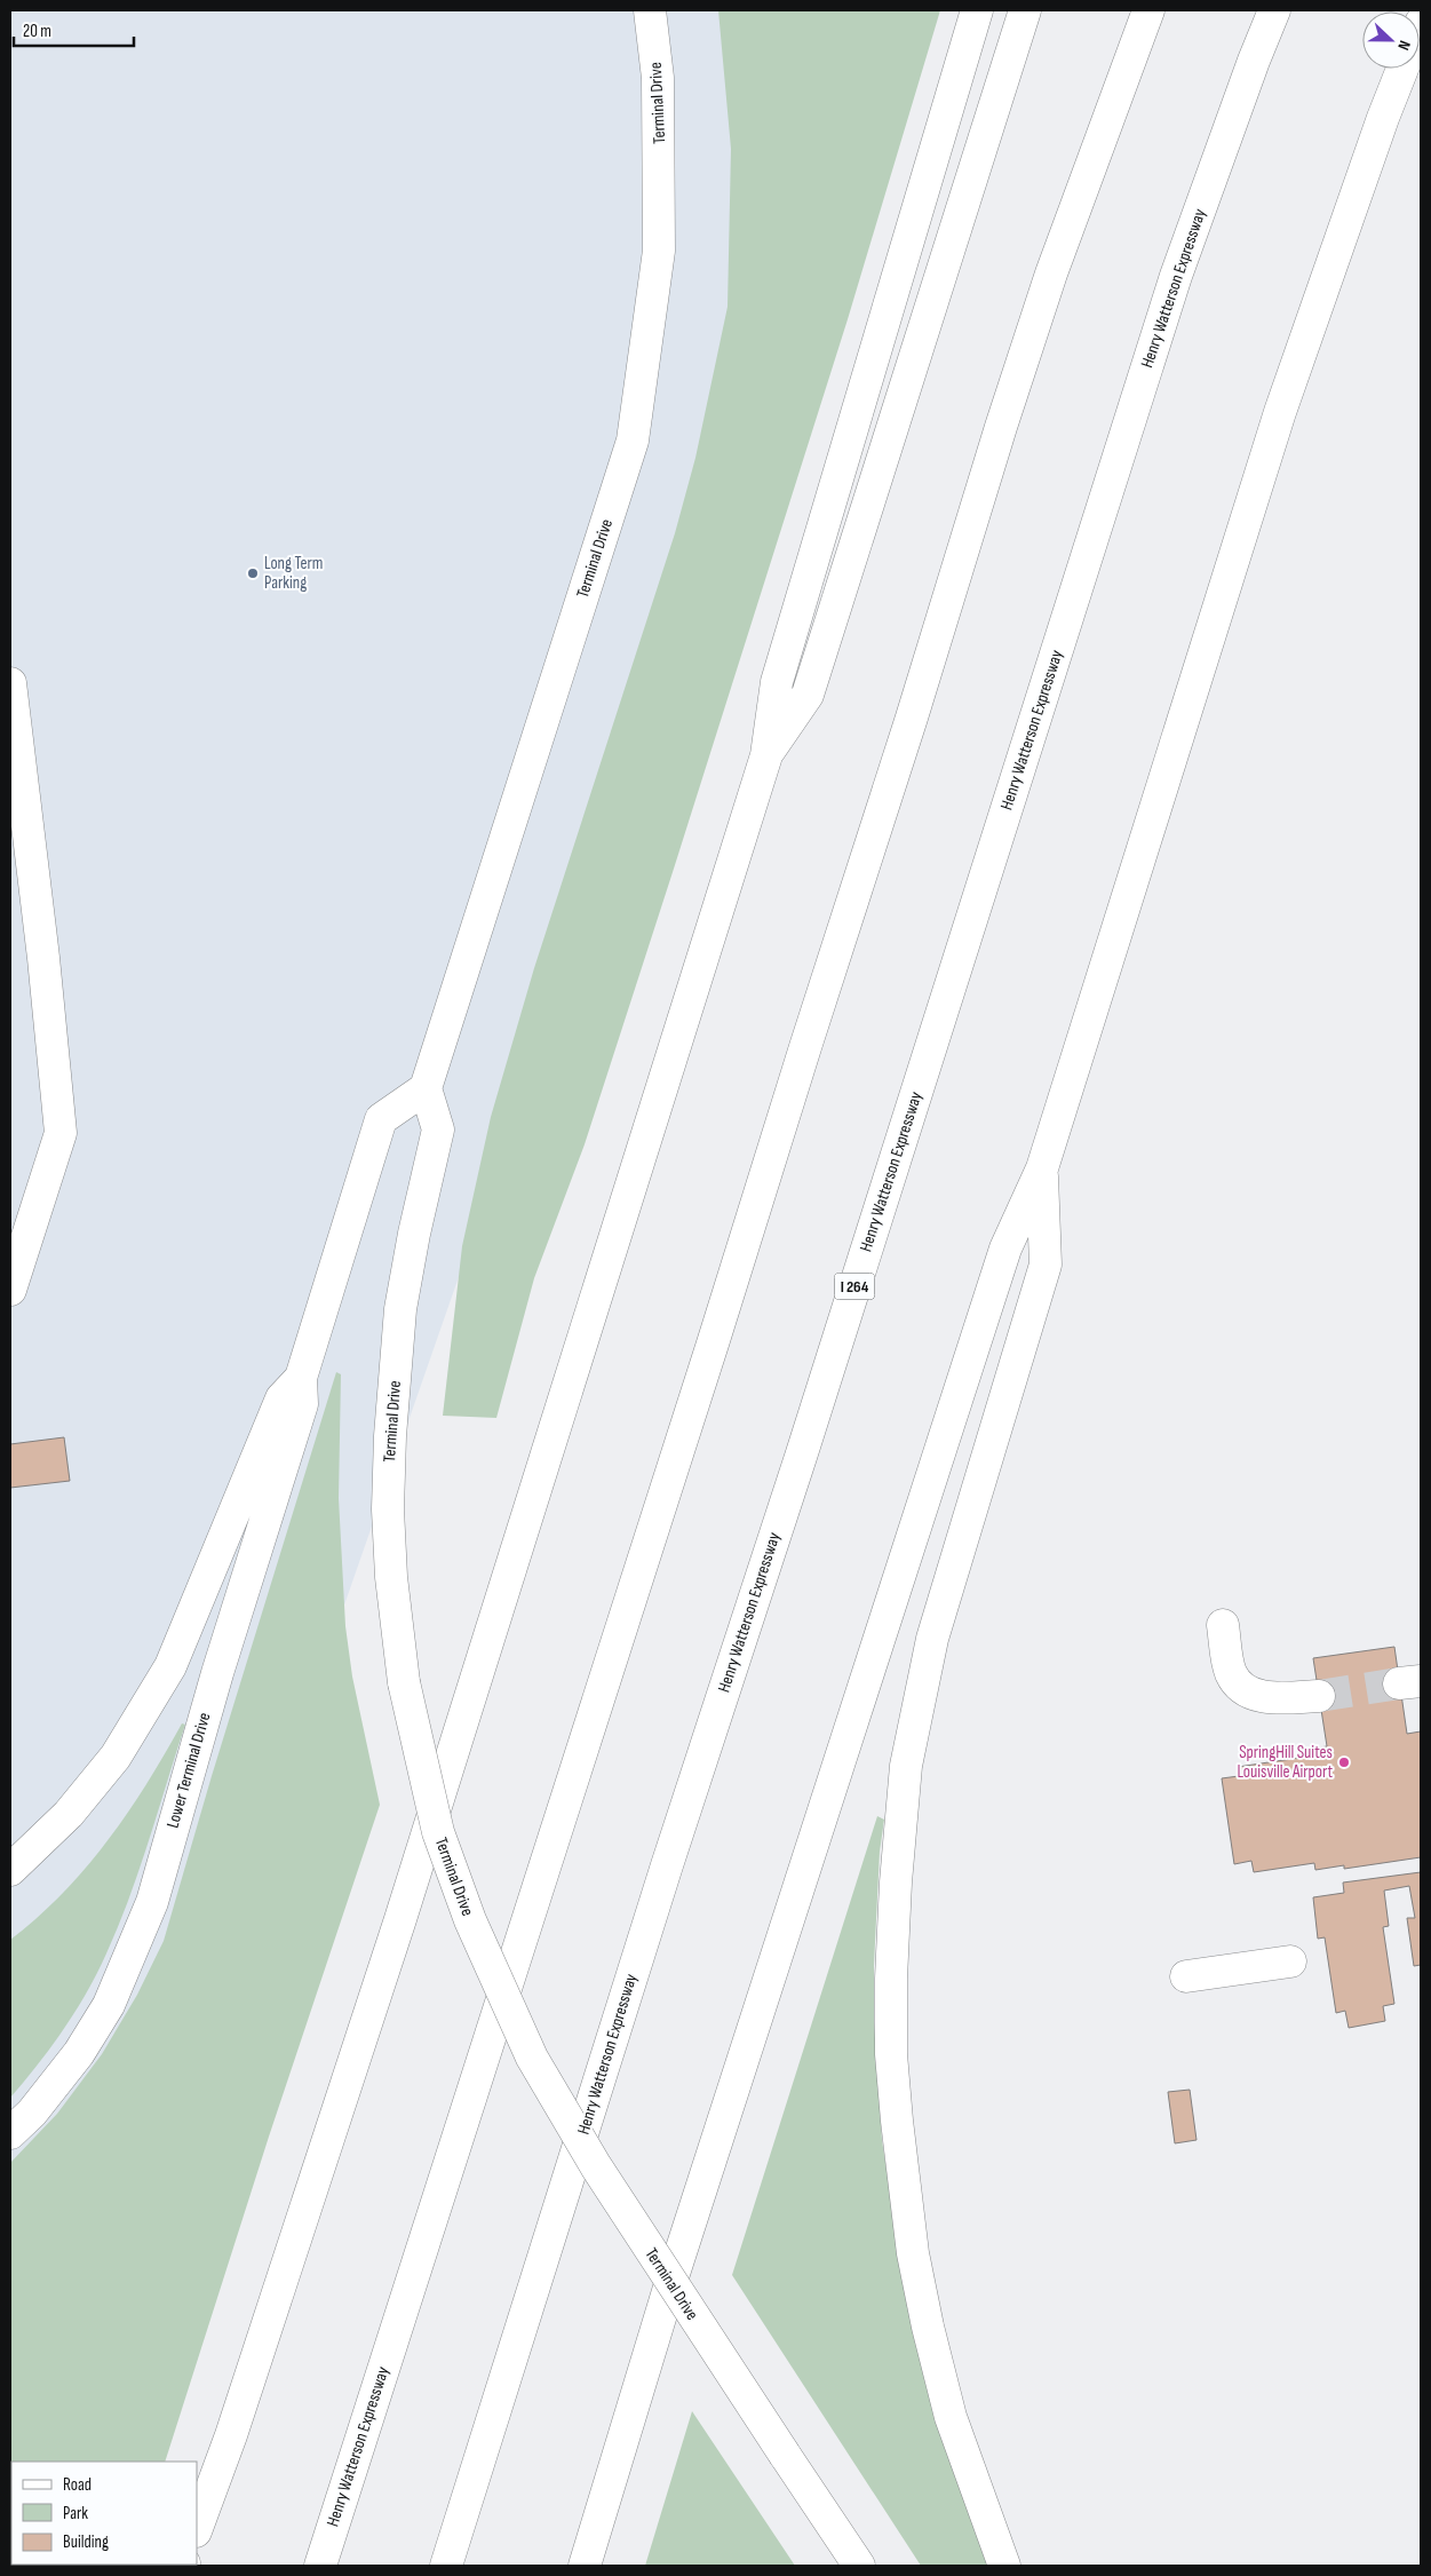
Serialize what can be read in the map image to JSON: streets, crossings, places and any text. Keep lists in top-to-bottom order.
{
  "streets": {
    "main road": [
      "Terminal Drive",
      "Henry Watterson Expressway",
      "I 264",
      "Lower Terminal Drive"
    ]
  },
  "places": ["Long Term Parking", "SpringHill Suites Louisville Airport"],
  "legend": ["Road", "Park", "Building"],
  "scale_bar": "20 m",
  "north": "right"
}
